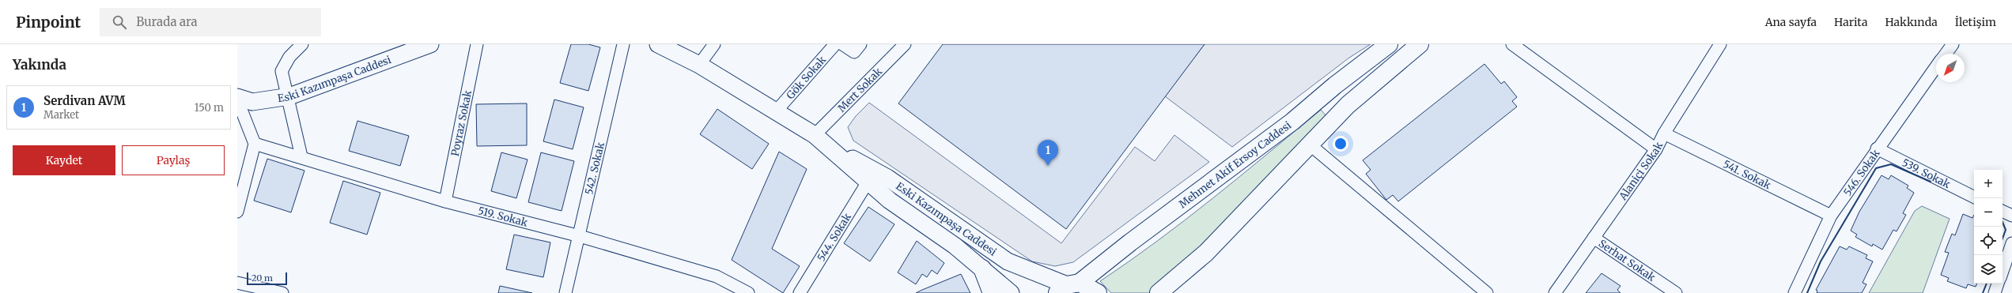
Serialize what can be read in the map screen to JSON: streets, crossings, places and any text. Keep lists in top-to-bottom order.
{
  "streets": {
    "main road": ["Mehmet Akif Ersoy Caddesi"],
    "street": [
      "Gök Sokak",
      "Eski Kazımpaşa Caddesi",
      "Mert Sokak",
      "Poyraz Sokak",
      "542. Sokak",
      "Alaniçi Sokak",
      "546. Sokak",
      "539. Sokak",
      "541. Sokak",
      "519. Sokak",
      "544. Sokak",
      "Serhat Sokak"
    ]
  },
  "crossings": [
    ["Gök Sokak", "Eski Kazımpaşa Caddesi"],
    ["Eski Kazımpaşa Caddesi", "Mert Sokak"],
    ["Eski Kazımpaşa Caddesi", "Mehmet Akif Ersoy Caddesi"],
    ["Eski Kazımpaşa Caddesi", "544. Sokak"],
    ["Poyraz Sokak", "519. Sokak"],
    ["542. Sokak", "519. Sokak"],
    ["Alaniçi Sokak", "541. Sokak"],
    ["Alaniçi Sokak", "Serhat Sokak"],
    ["546. Sokak", "539. Sokak"],
    ["546. Sokak", "541. Sokak"]
  ],
  "scale_bar": "20 m",
  "north": "bottom left",
  "page": {
    "header": "Pinpoint",
    "search": "Burada ara",
    "nav": [
      "Ana sayfa",
      "Harita",
      "Hakkında",
      "İletişim"
    ],
    "heading": "Yakında",
    "list": [
      {
        "mark": "1",
        "name": "Serdivan AVM",
        "note": "Market",
        "value": "150 m"
      }
    ],
    "buttons": ["Kaydet", "Paylaş"],
    "pins": "1",
    "map_buttons": ["+", "−"],
    "scale": "20 m"
  }
}
